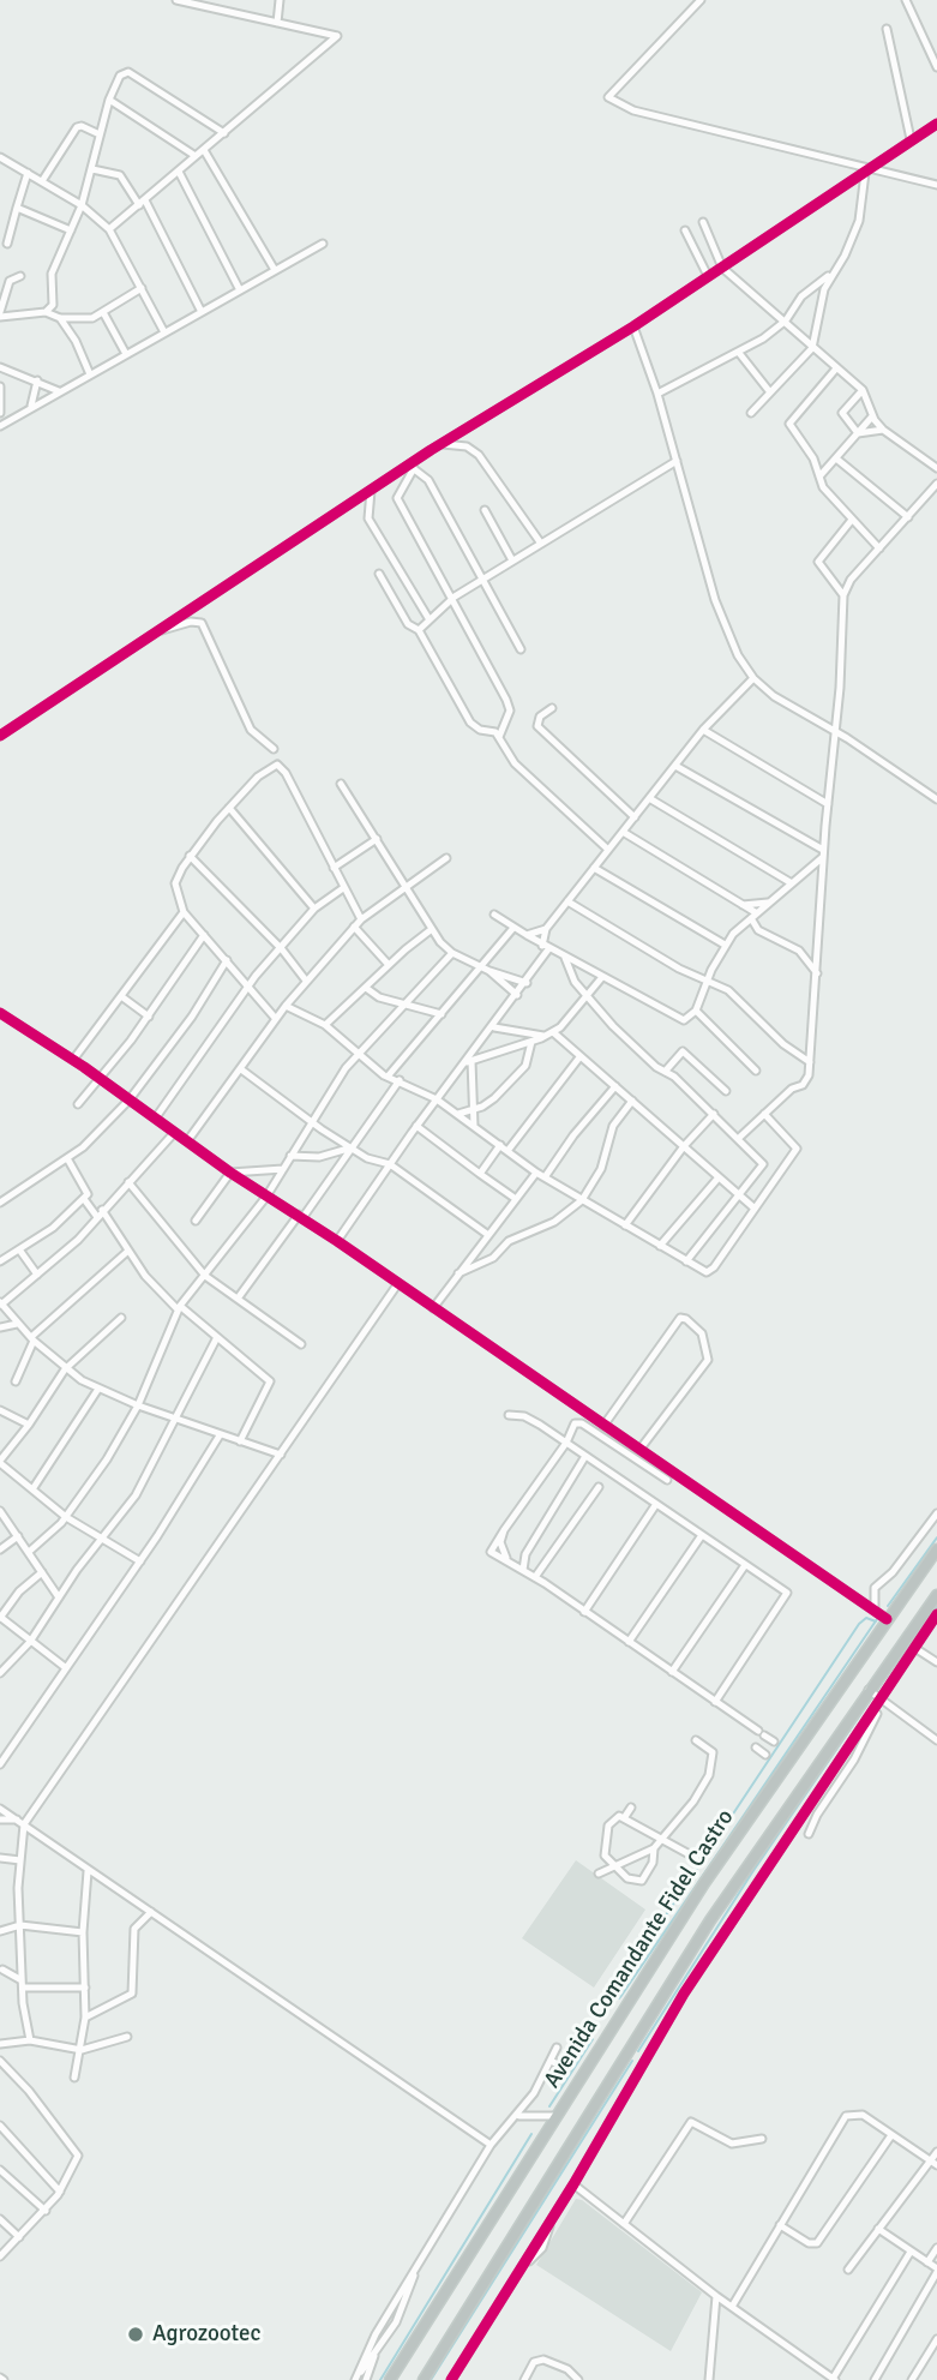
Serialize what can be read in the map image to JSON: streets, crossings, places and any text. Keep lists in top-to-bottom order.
{
  "streets": {
    "highway": ["Avenida Comandante Fidel Castro"]
  },
  "places": ["Agrozootec"]
}
